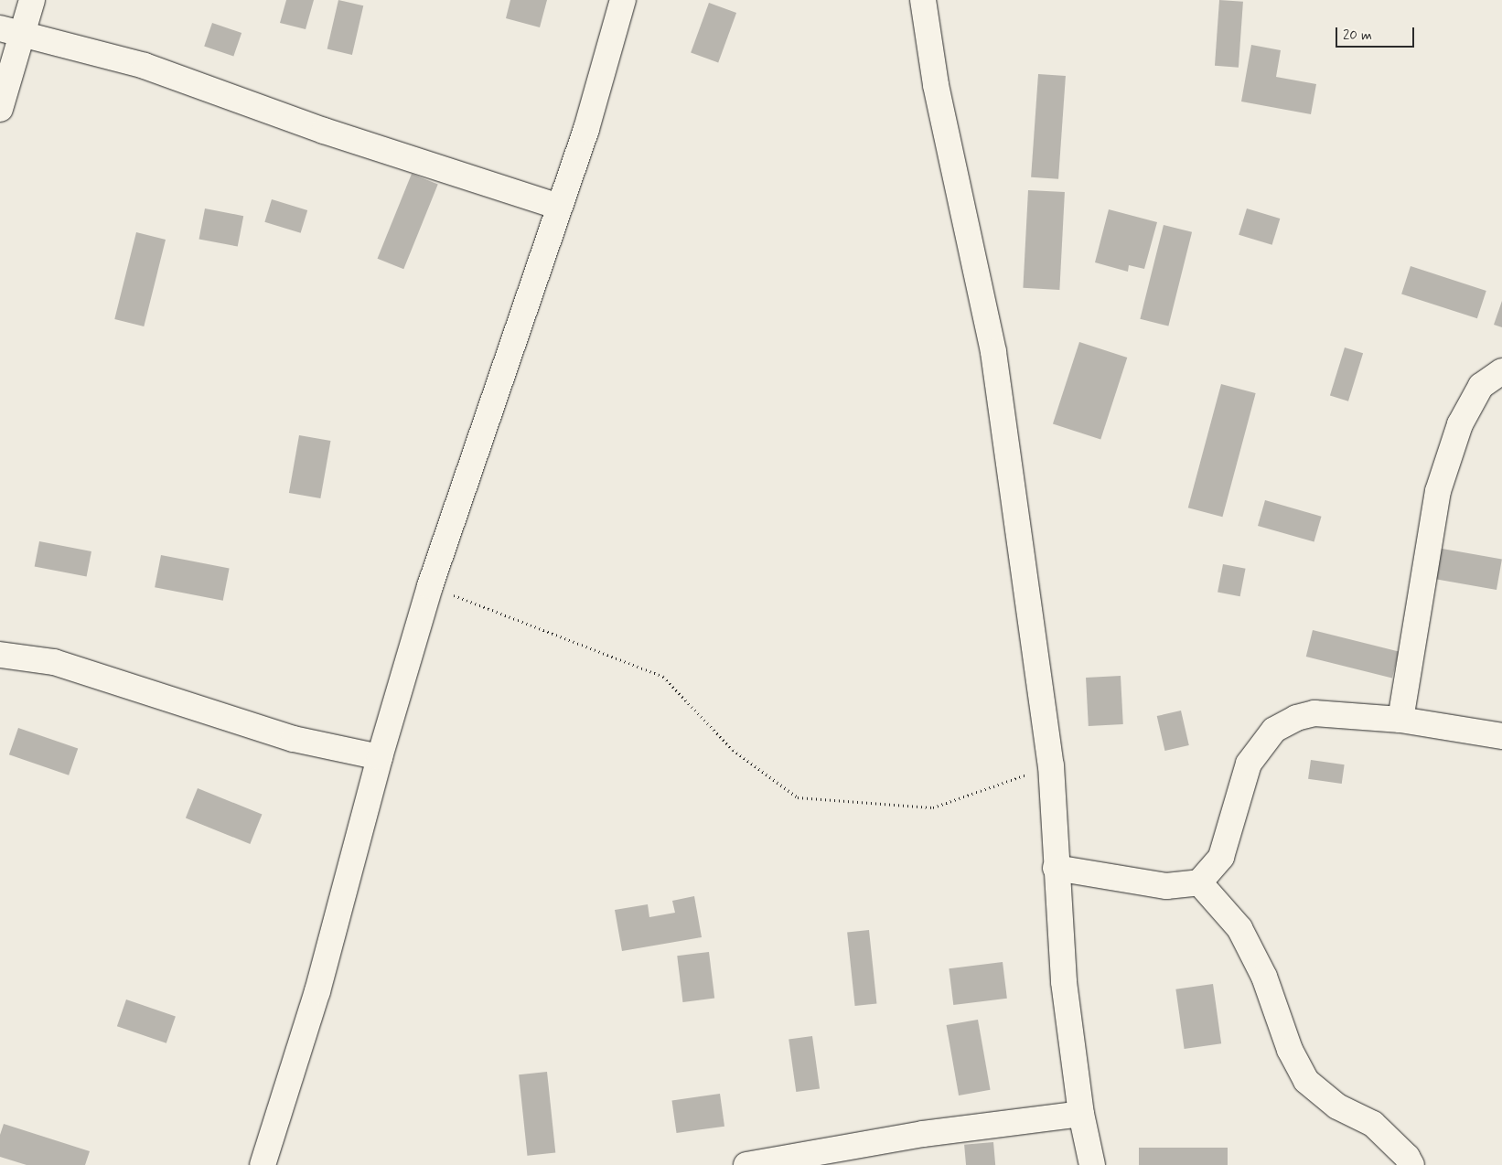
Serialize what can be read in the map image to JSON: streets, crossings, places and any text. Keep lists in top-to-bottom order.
{
  "scale_bar": "20 m"
}
